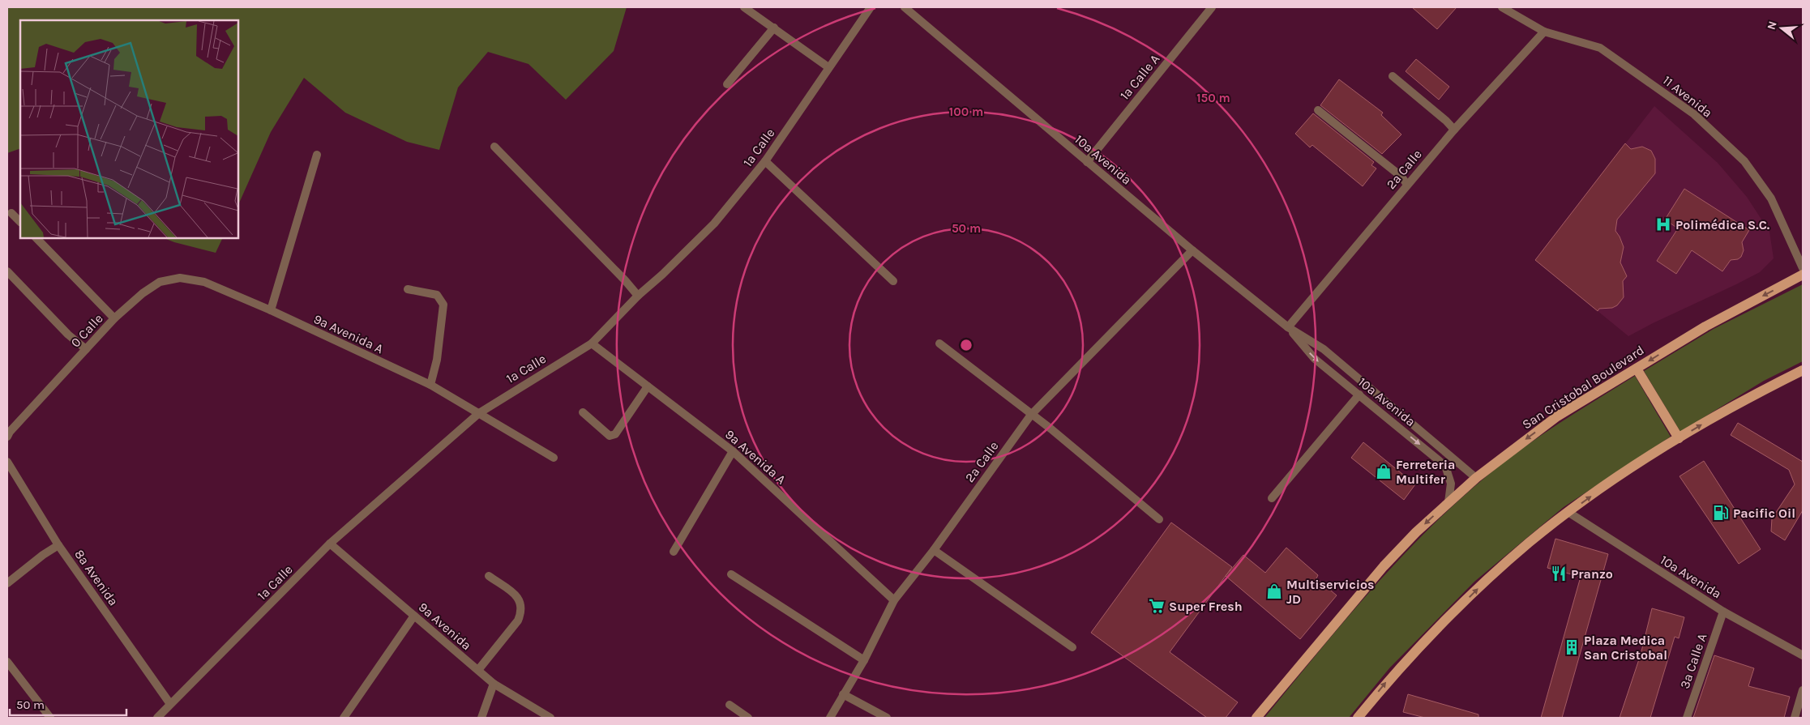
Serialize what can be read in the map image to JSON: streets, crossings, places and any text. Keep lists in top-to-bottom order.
{
  "streets": {
    "main road": ["San Cristobal Boulevard"],
    "street": [
      "1a Calle A",
      "11 Avenida",
      "1a Calle",
      "10a Avenida",
      "2a Calle",
      "0 Calle",
      "9a Avenida A",
      "8a Avenida",
      "9a Avenida",
      "3a Calle A"
    ]
  },
  "crossings": [
    ["1a Calle A", "10a Avenida"],
    ["11 Avenida", "2a Calle"],
    ["1a Calle", "9a Avenida A"],
    ["1a Calle", "8a Avenida"],
    ["1a Calle", "9a Avenida"],
    ["10a Avenida", "2a Calle"],
    ["10a Avenida", "San Cristobal Boulevard"],
    ["10a Avenida", "3a Calle A"],
    ["2a Calle", "9a Avenida A"],
    ["0 Calle", "9a Avenida A"]
  ],
  "places": {
    "hospital": ["Polimédica S.C."],
    "shop": ["Ferreteria Multifer", "Multiservicios JD"],
    "fuel station": ["Pacific Oil"],
    "restaurant": ["Pranzo"],
    "supermarket": ["Super Fresh"],
    "building": ["Plaza Medica San Cristobal"]
  },
  "scale_bar": "50 m",
  "north": "left",
  "rings": ["150 m", "100 m", "50 m"]
}
